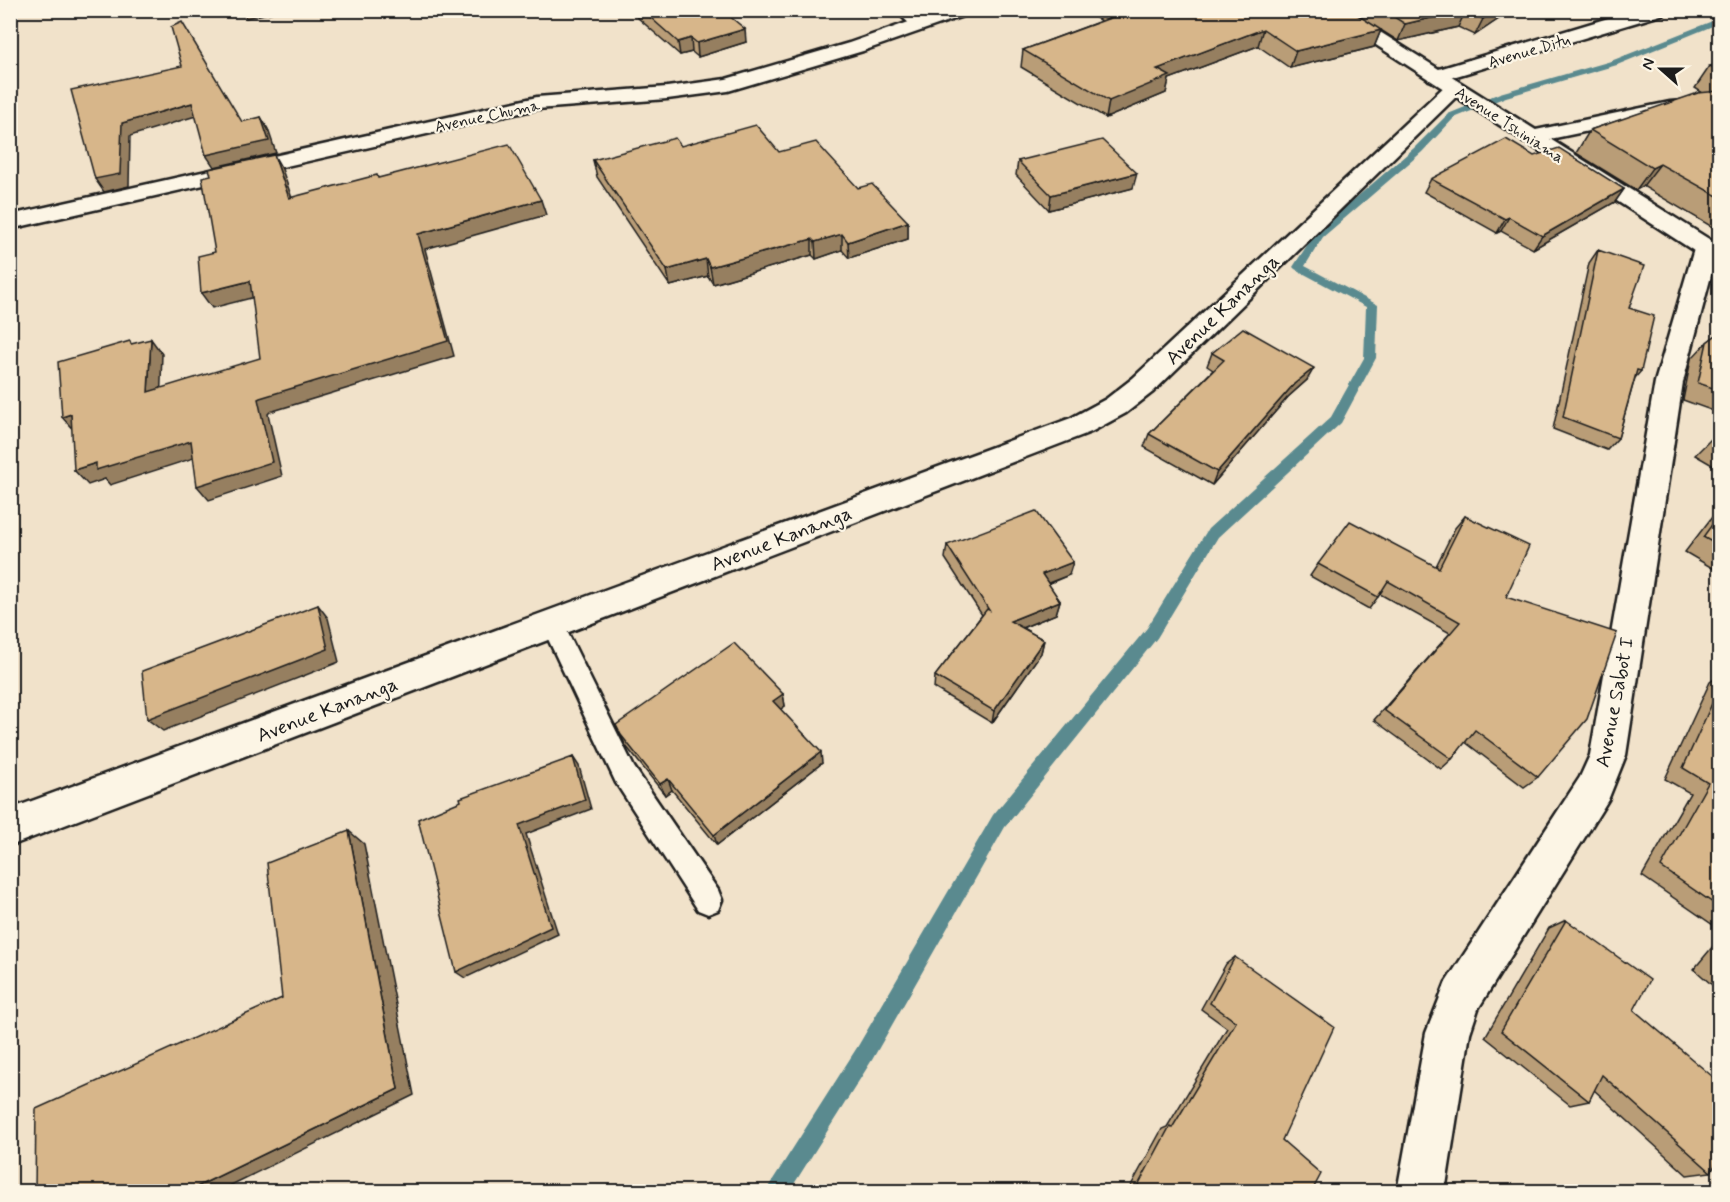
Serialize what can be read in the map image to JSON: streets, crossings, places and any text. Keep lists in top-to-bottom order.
{
  "streets": {
    "street": [
      "Avenue Ditu",
      "Avenue Chuma",
      "Avenue Tshiniama",
      "Avenue Kananga",
      "Avenue Sabot I"
    ]
  },
  "crossings": [
    ["Avenue Ditu", "Avenue Tshiniama"],
    ["Avenue Ditu", "Avenue Kananga"],
    ["Avenue Tshiniama", "Avenue Kananga"],
    ["Avenue Tshiniama", "Avenue Sabot I"]
  ],
  "north": "left"
}
